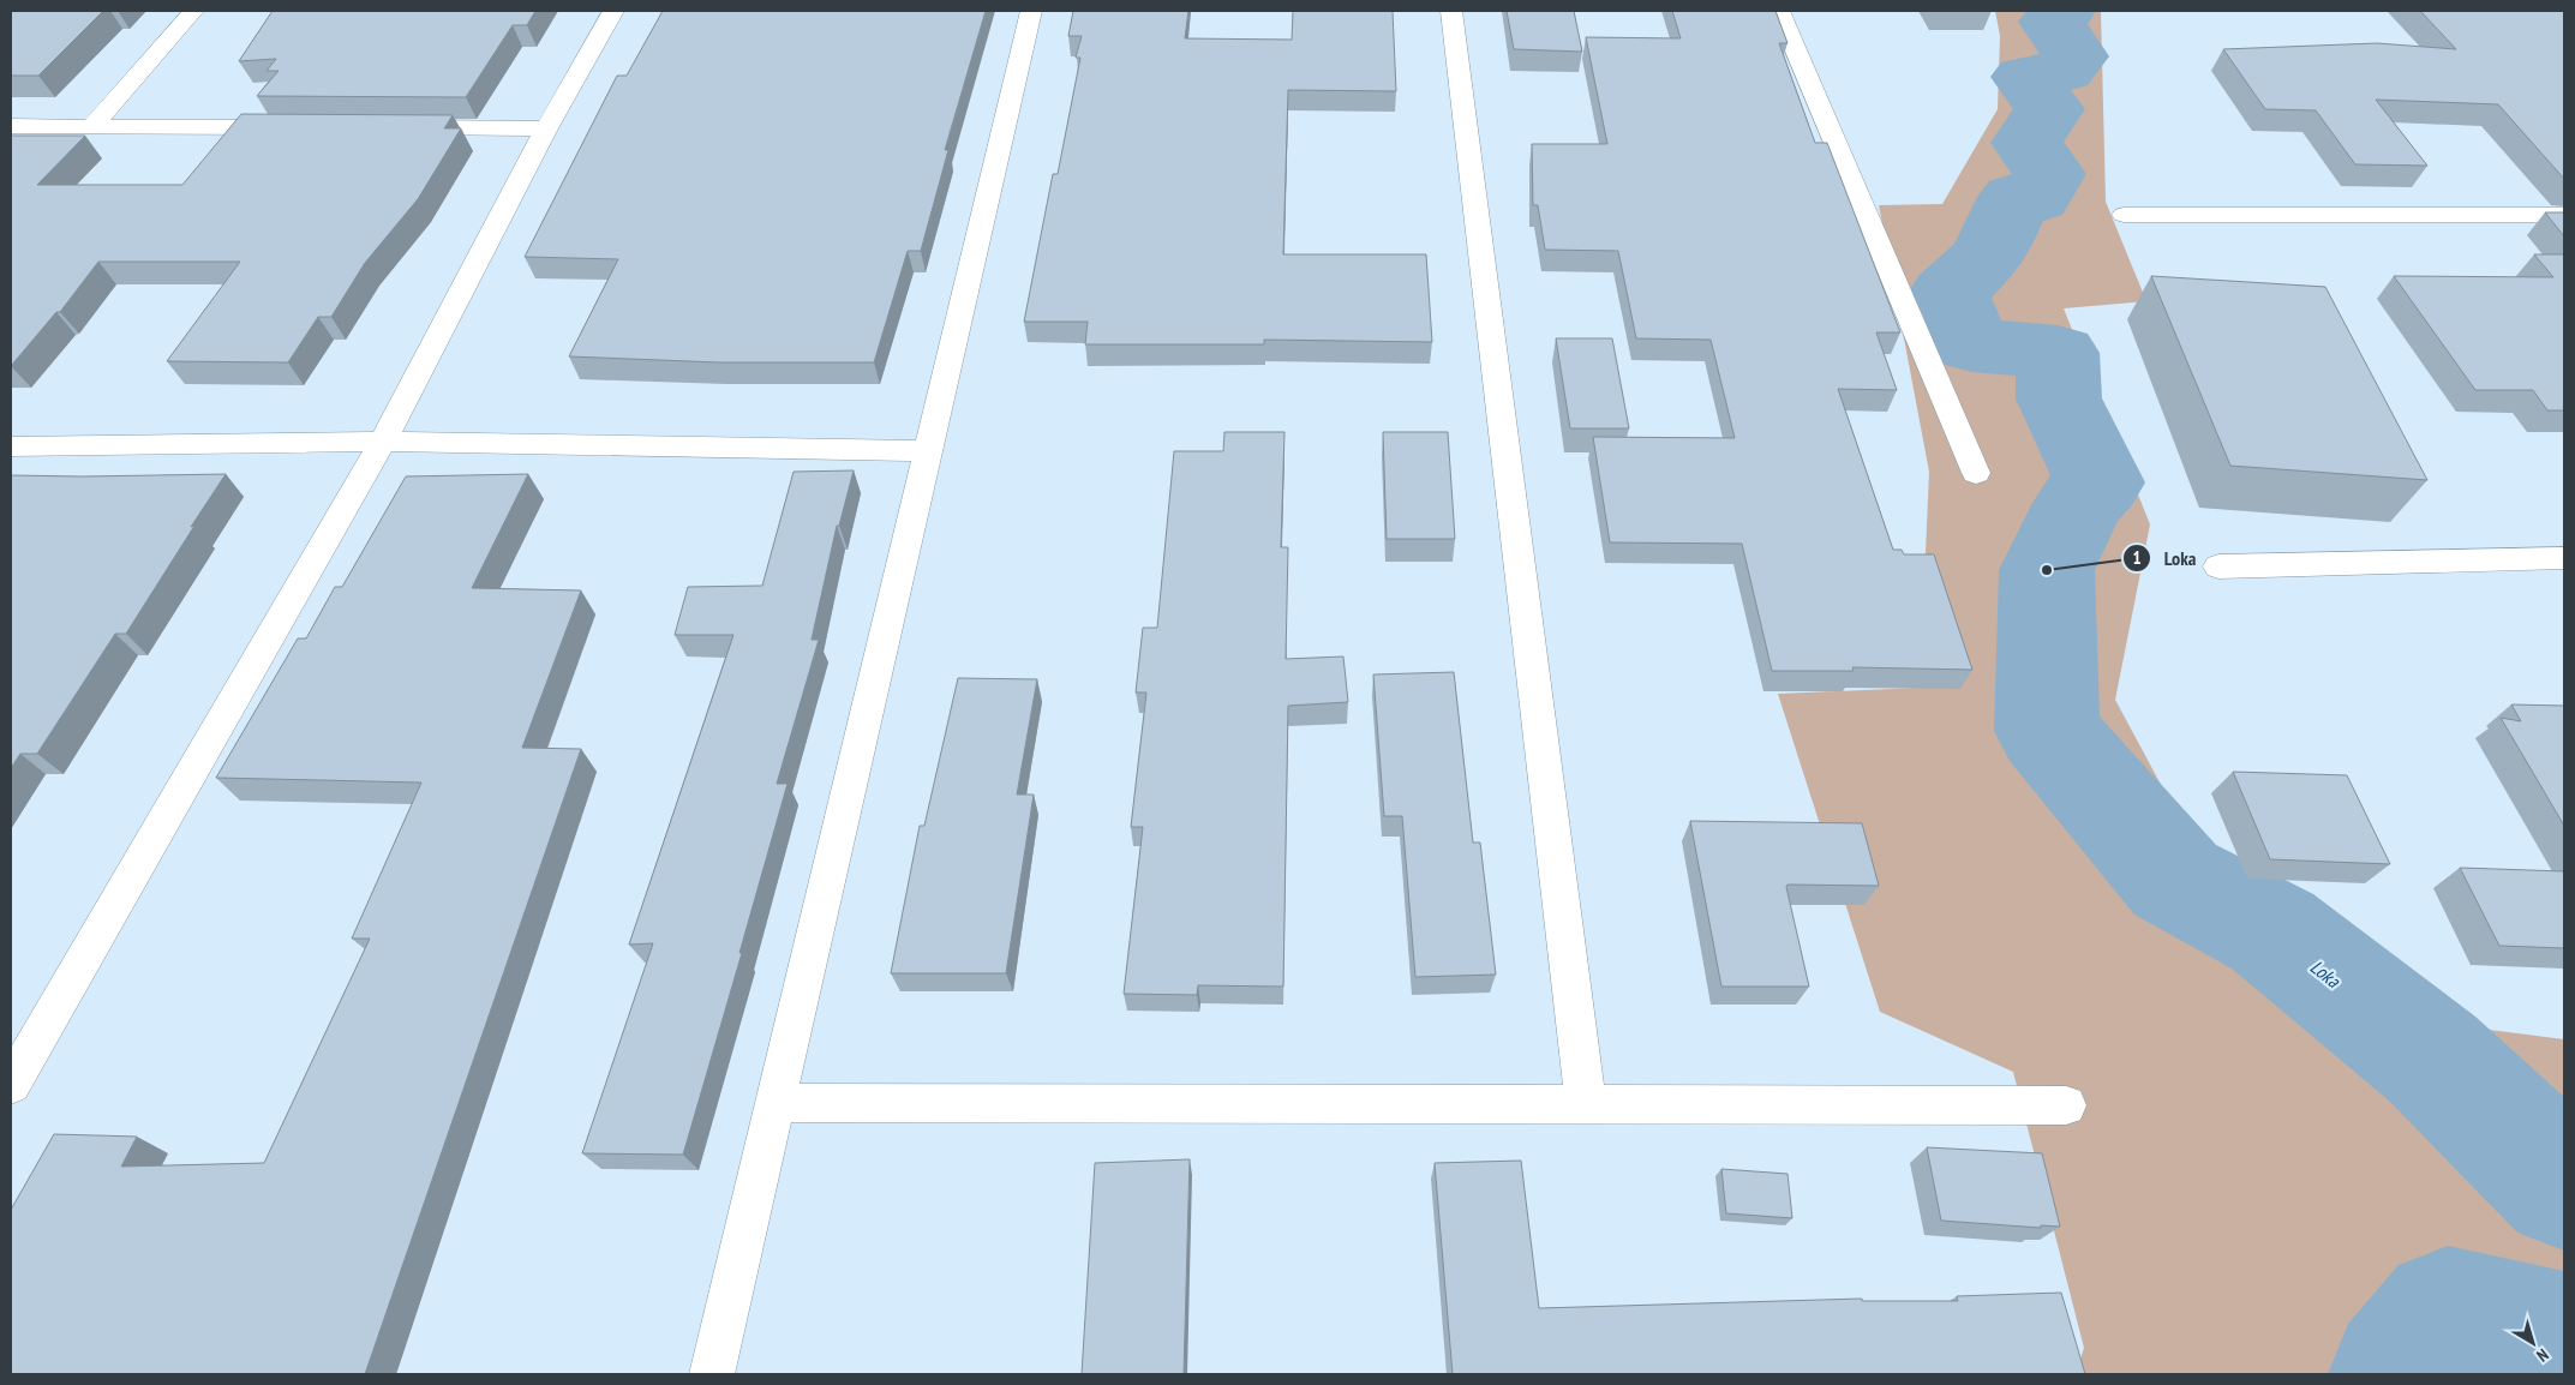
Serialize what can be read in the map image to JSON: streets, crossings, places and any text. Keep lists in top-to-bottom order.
{
  "water": ["Loka"],
  "places": ["Loka"],
  "north": "bottom right"
}
